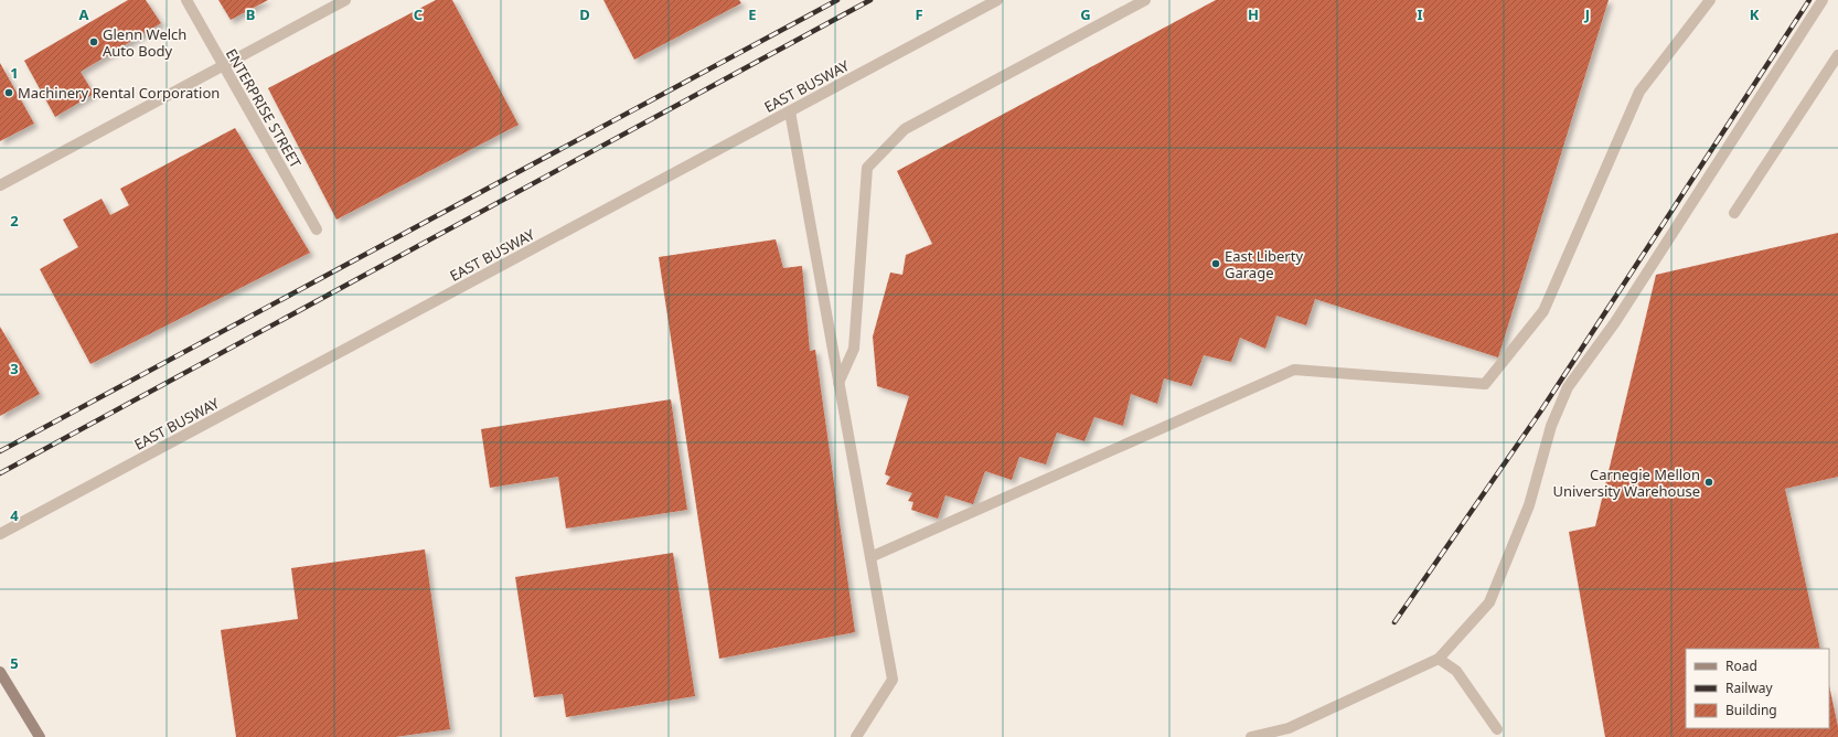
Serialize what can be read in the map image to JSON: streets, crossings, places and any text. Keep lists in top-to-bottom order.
{
  "streets": {
    "street": ["EAST BUSWAY", "ENTERPRISE STREET"]
  },
  "places": [
    "Glenn Welch Auto Body",
    "Machinery Rental Corporation",
    "East Liberty Garage",
    "Carnegie Mellon University Warehouse"
  ],
  "legend": ["Road", "Railway", "Building"],
  "grid": {
    "columns": [
      "A",
      "B",
      "C",
      "D",
      "E",
      "F",
      "G",
      "H",
      "I",
      "J",
      "K"
    ],
    "rows": [
      "1",
      "2",
      "3",
      "4",
      "5"
    ]
  }
}
